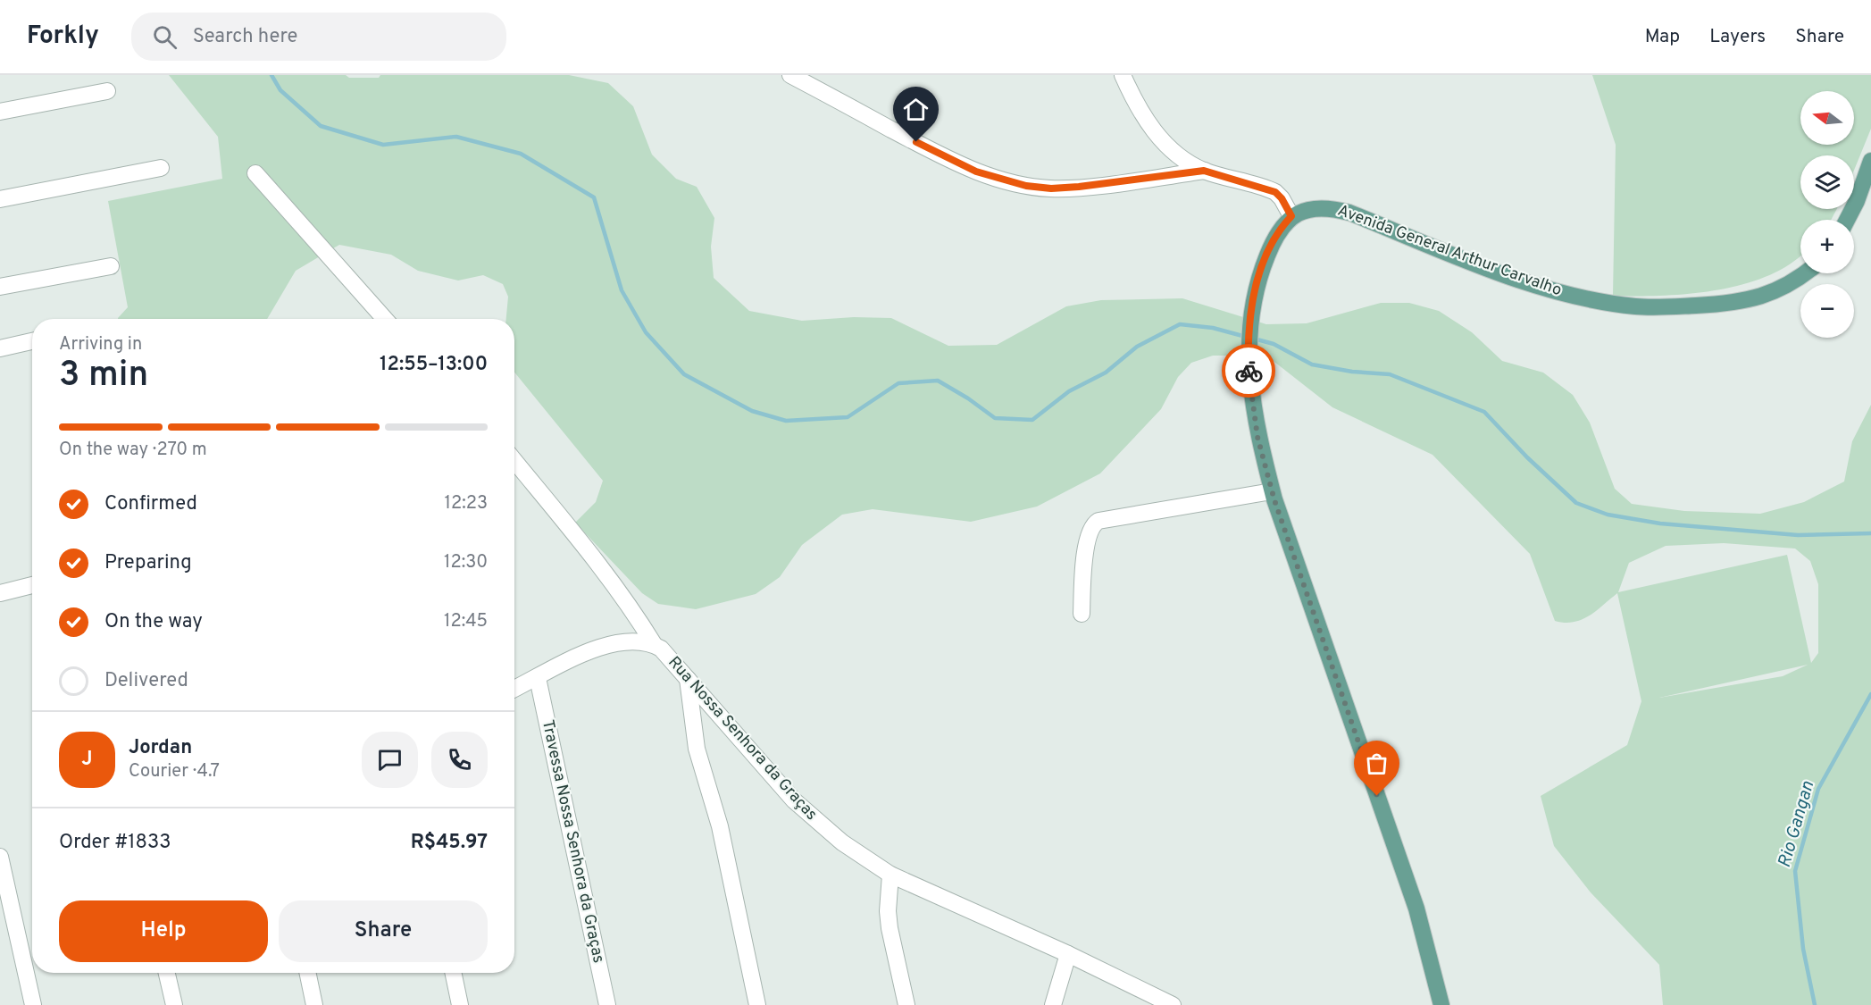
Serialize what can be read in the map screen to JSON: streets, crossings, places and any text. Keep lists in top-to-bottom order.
{
  "streets": {
    "main road": ["Avenida General Arthur Carvalho"],
    "street": ["Rua Nossa Senhora da Graças", "Travessa Nossa Senhora da Graças"]
  },
  "crossings": [
    ["Rua Nossa Senhora da Graças", "Travessa Nossa Senhora da Graças"]
  ],
  "water": ["Rio Gangan"],
  "north": "left",
  "page": {
    "header": "Forkly",
    "search": "Search here",
    "nav": ["Map", "Layers", "Share"],
    "map_buttons": ["+", "−"],
    "heading": ["3 min", "Arriving in", "12:55–13:00"],
    "panel": [
      "Jordan",
      "Courier · 4.7",
      "Order #1833",
      "R$45.97"
    ],
    "bar": "On the way · 270 m",
    "list": [
      ["Confirmed", "12:23"],
      ["Preparing", "12:30"],
      ["On the way", "12:45"],
      "Delivered"
    ],
    "round": "J",
    "buttons": ["Help", "Share"]
  }
}
